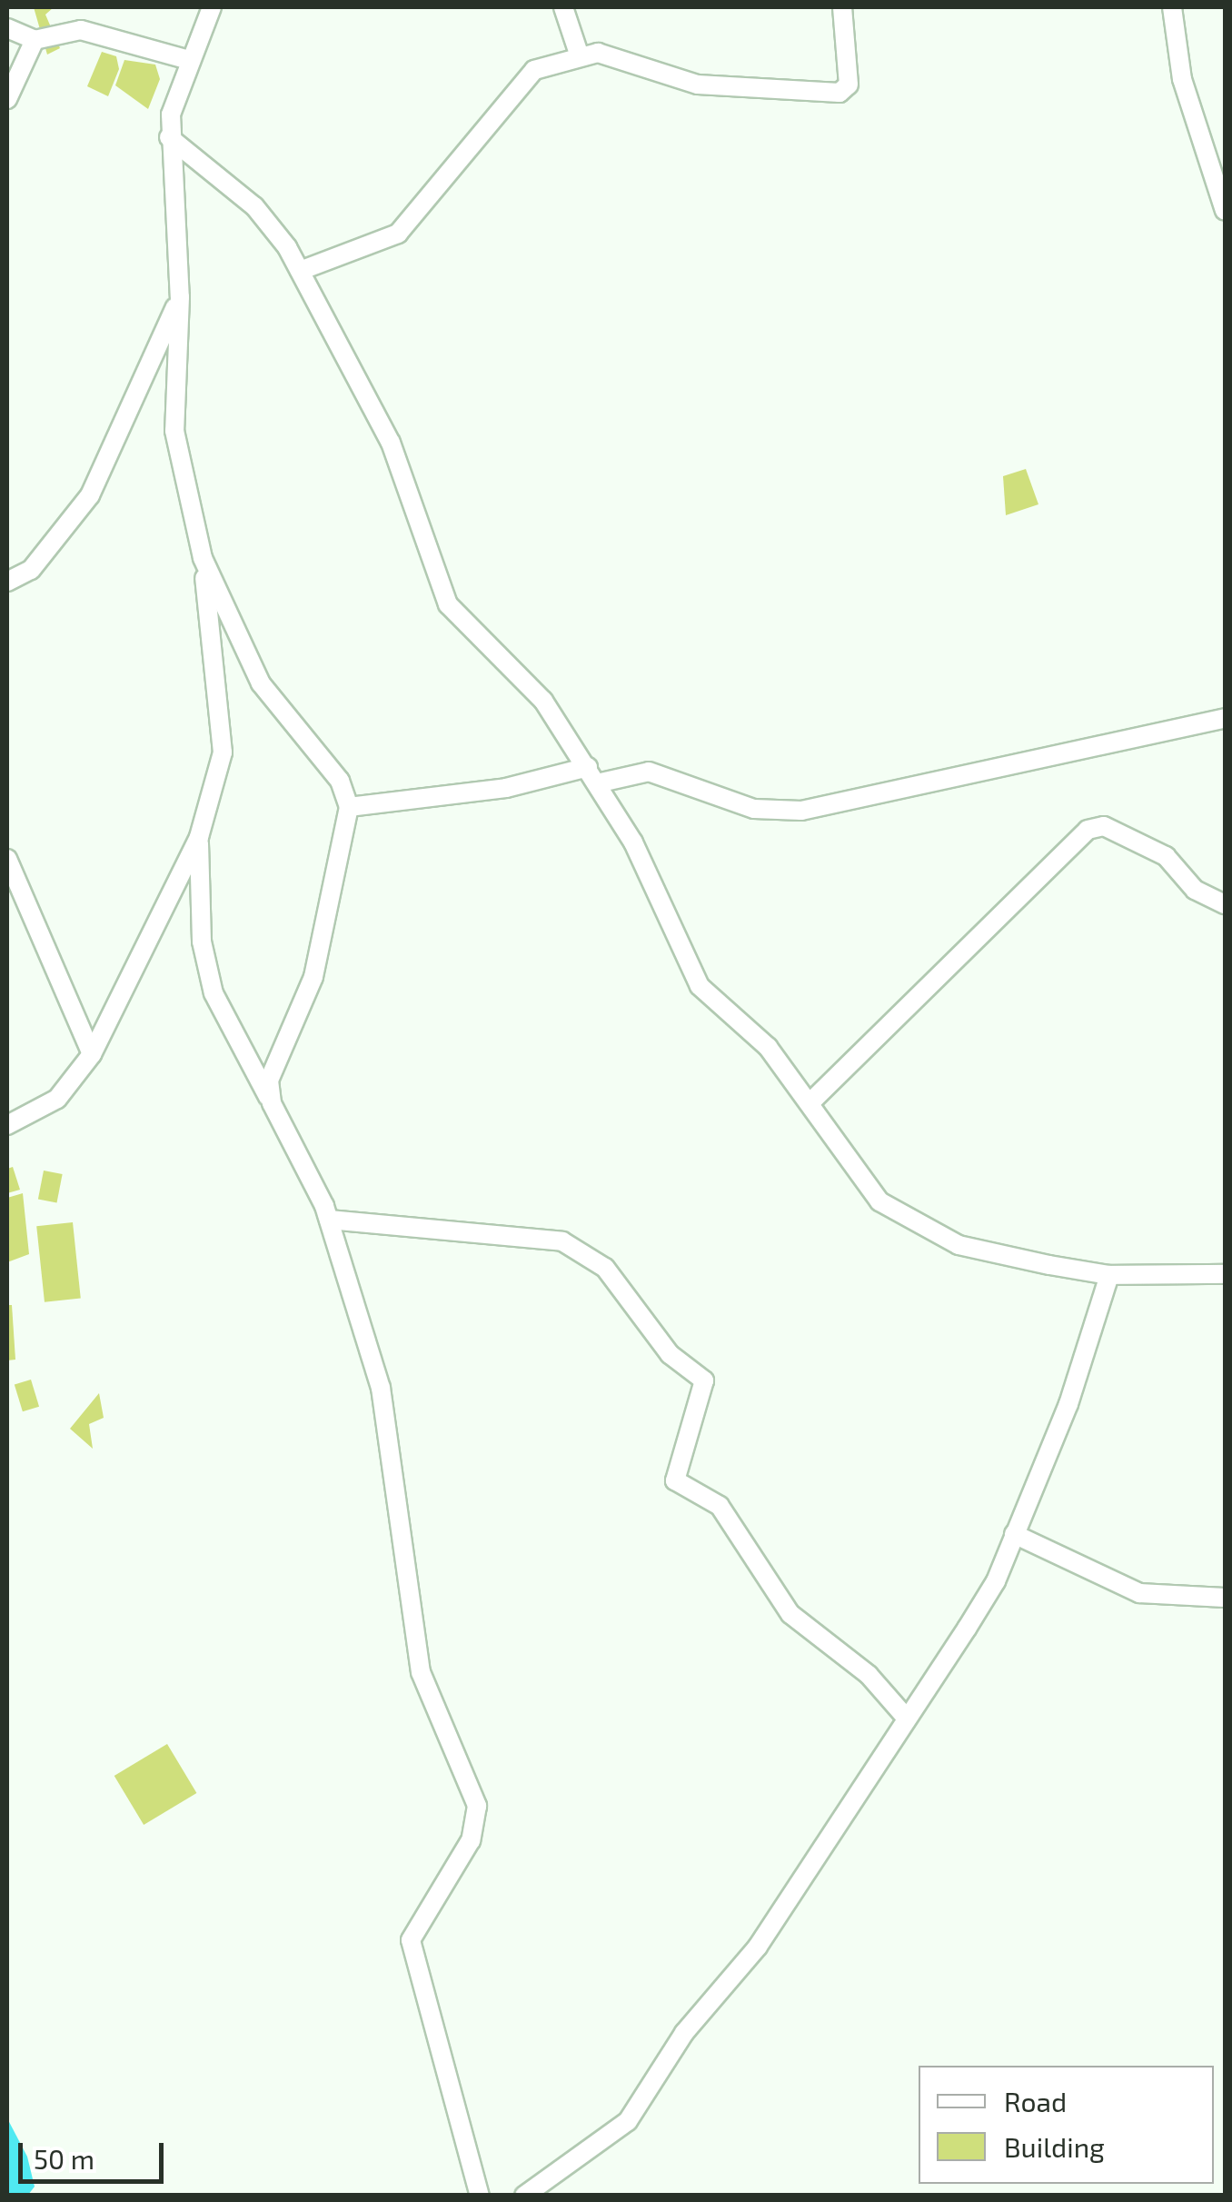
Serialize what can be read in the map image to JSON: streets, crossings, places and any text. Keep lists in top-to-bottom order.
{
  "legend": ["Road", "Building"],
  "scale_bar": "50 m"
}
